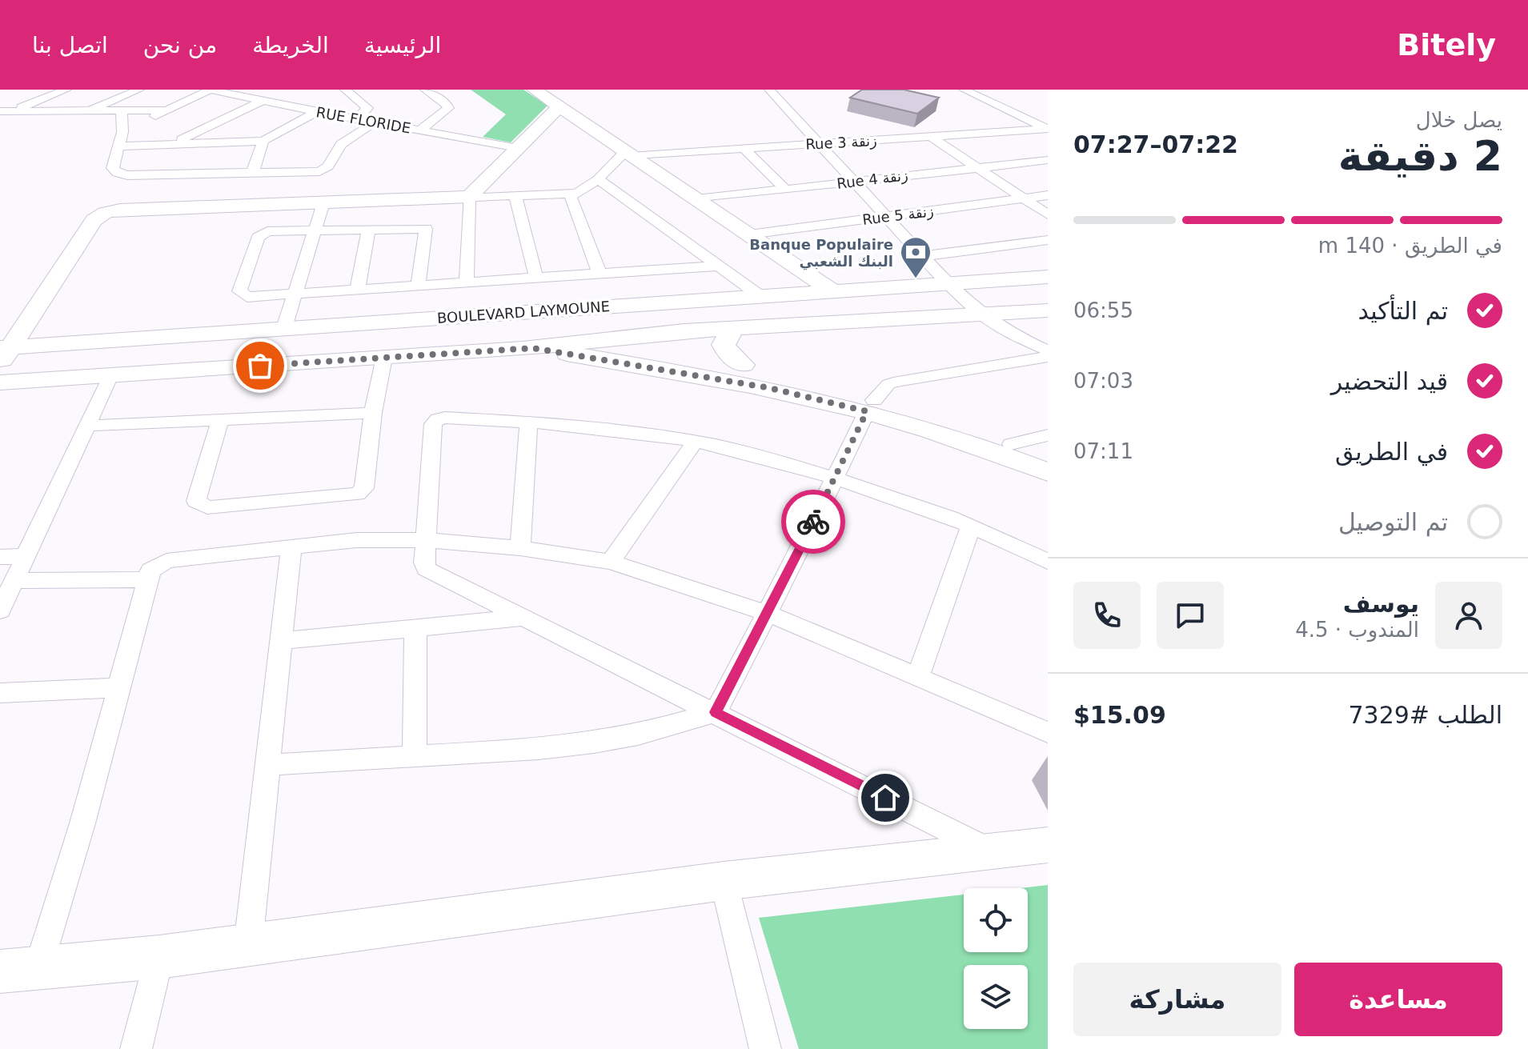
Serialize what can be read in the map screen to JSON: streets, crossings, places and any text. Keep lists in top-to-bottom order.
{
  "streets": {
    "street": [
      "RUE FLORIDE",
      "Rue 3 زنقة",
      "Rue 4 زنقة",
      "Rue 5 زنقة",
      "BOULEVARD LAYMOUNE"
    ]
  },
  "places": {
    "bank": ["Banque Populaire البنك الشعبي"]
  },
  "page": {
    "header": "Bitely",
    "nav": [
      "الرئيسية",
      "الخريطة",
      "من نحن",
      "اتصل بنا"
    ],
    "heading": ["2 دقيقة", "يصل خلال", "07:22–07:27"],
    "panel": [
      "يوسف",
      "المندوب · 4.5",
      "الطلب #7329",
      "$15.09"
    ],
    "bar": "في الطريق · 140 m",
    "list": [
      ["تم التأكيد", "06:55"],
      ["قيد التحضير", "07:03"],
      ["في الطريق", "07:11"],
      "تم التوصيل"
    ],
    "buttons": ["مساعدة", "مشاركة"]
  }
}
